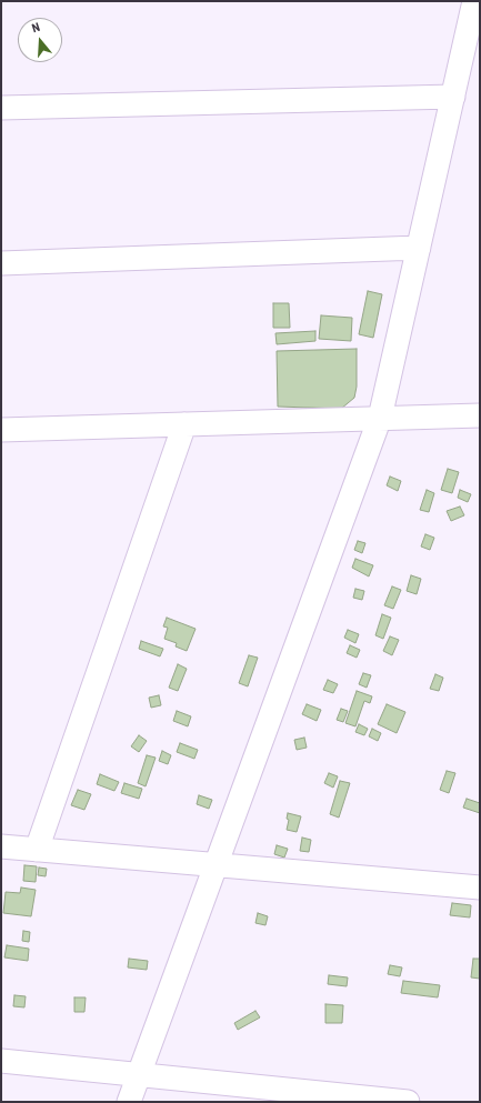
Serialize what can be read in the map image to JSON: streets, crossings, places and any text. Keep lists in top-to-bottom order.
{
  "north": "top"
}
